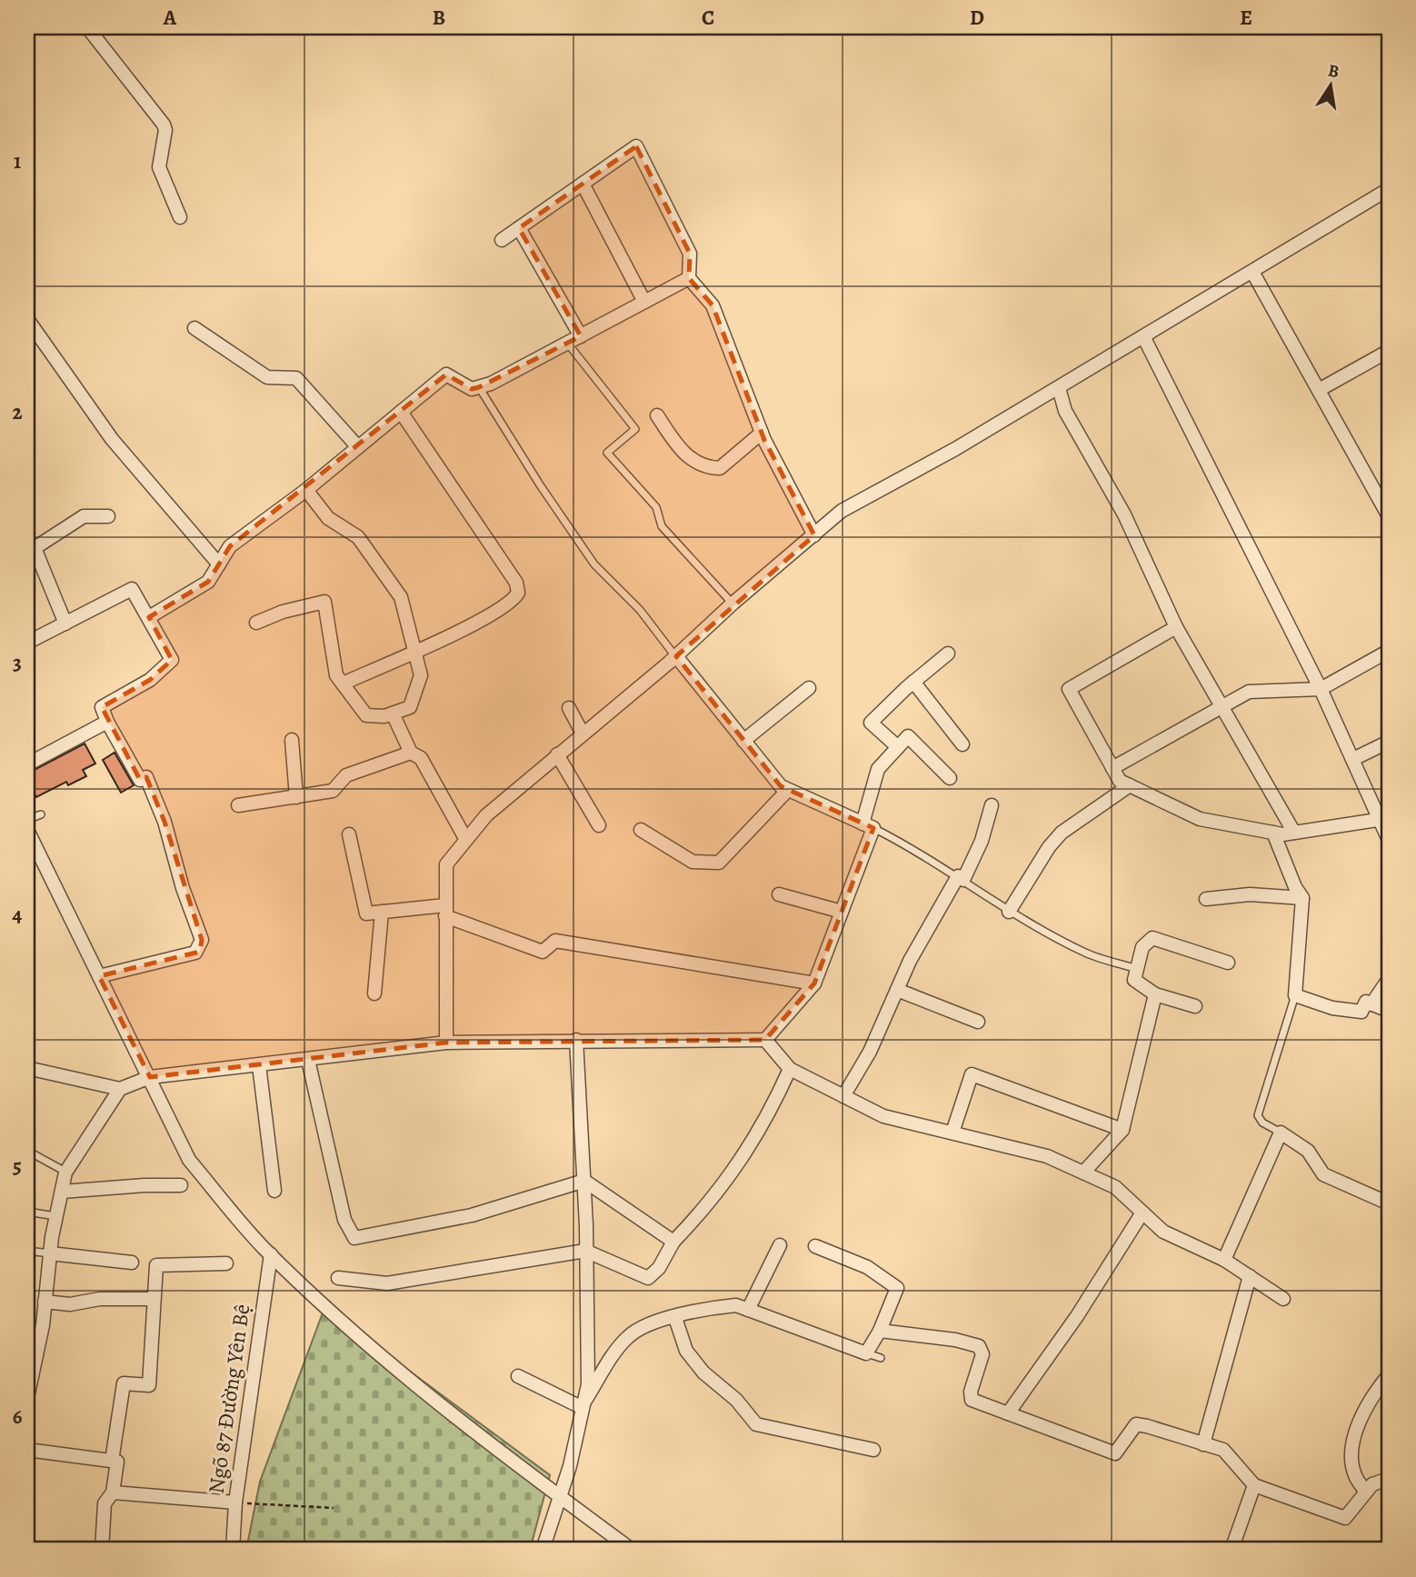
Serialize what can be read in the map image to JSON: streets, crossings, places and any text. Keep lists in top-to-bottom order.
{
  "streets": {
    "street": ["Ngõ 87 Đường Yên Bệ"]
  },
  "north": "top",
  "grid": {
    "columns": [
      "A",
      "B",
      "C",
      "D",
      "E"
    ],
    "rows": [
      "1",
      "2",
      "3",
      "4",
      "5",
      "6"
    ]
  }
}
